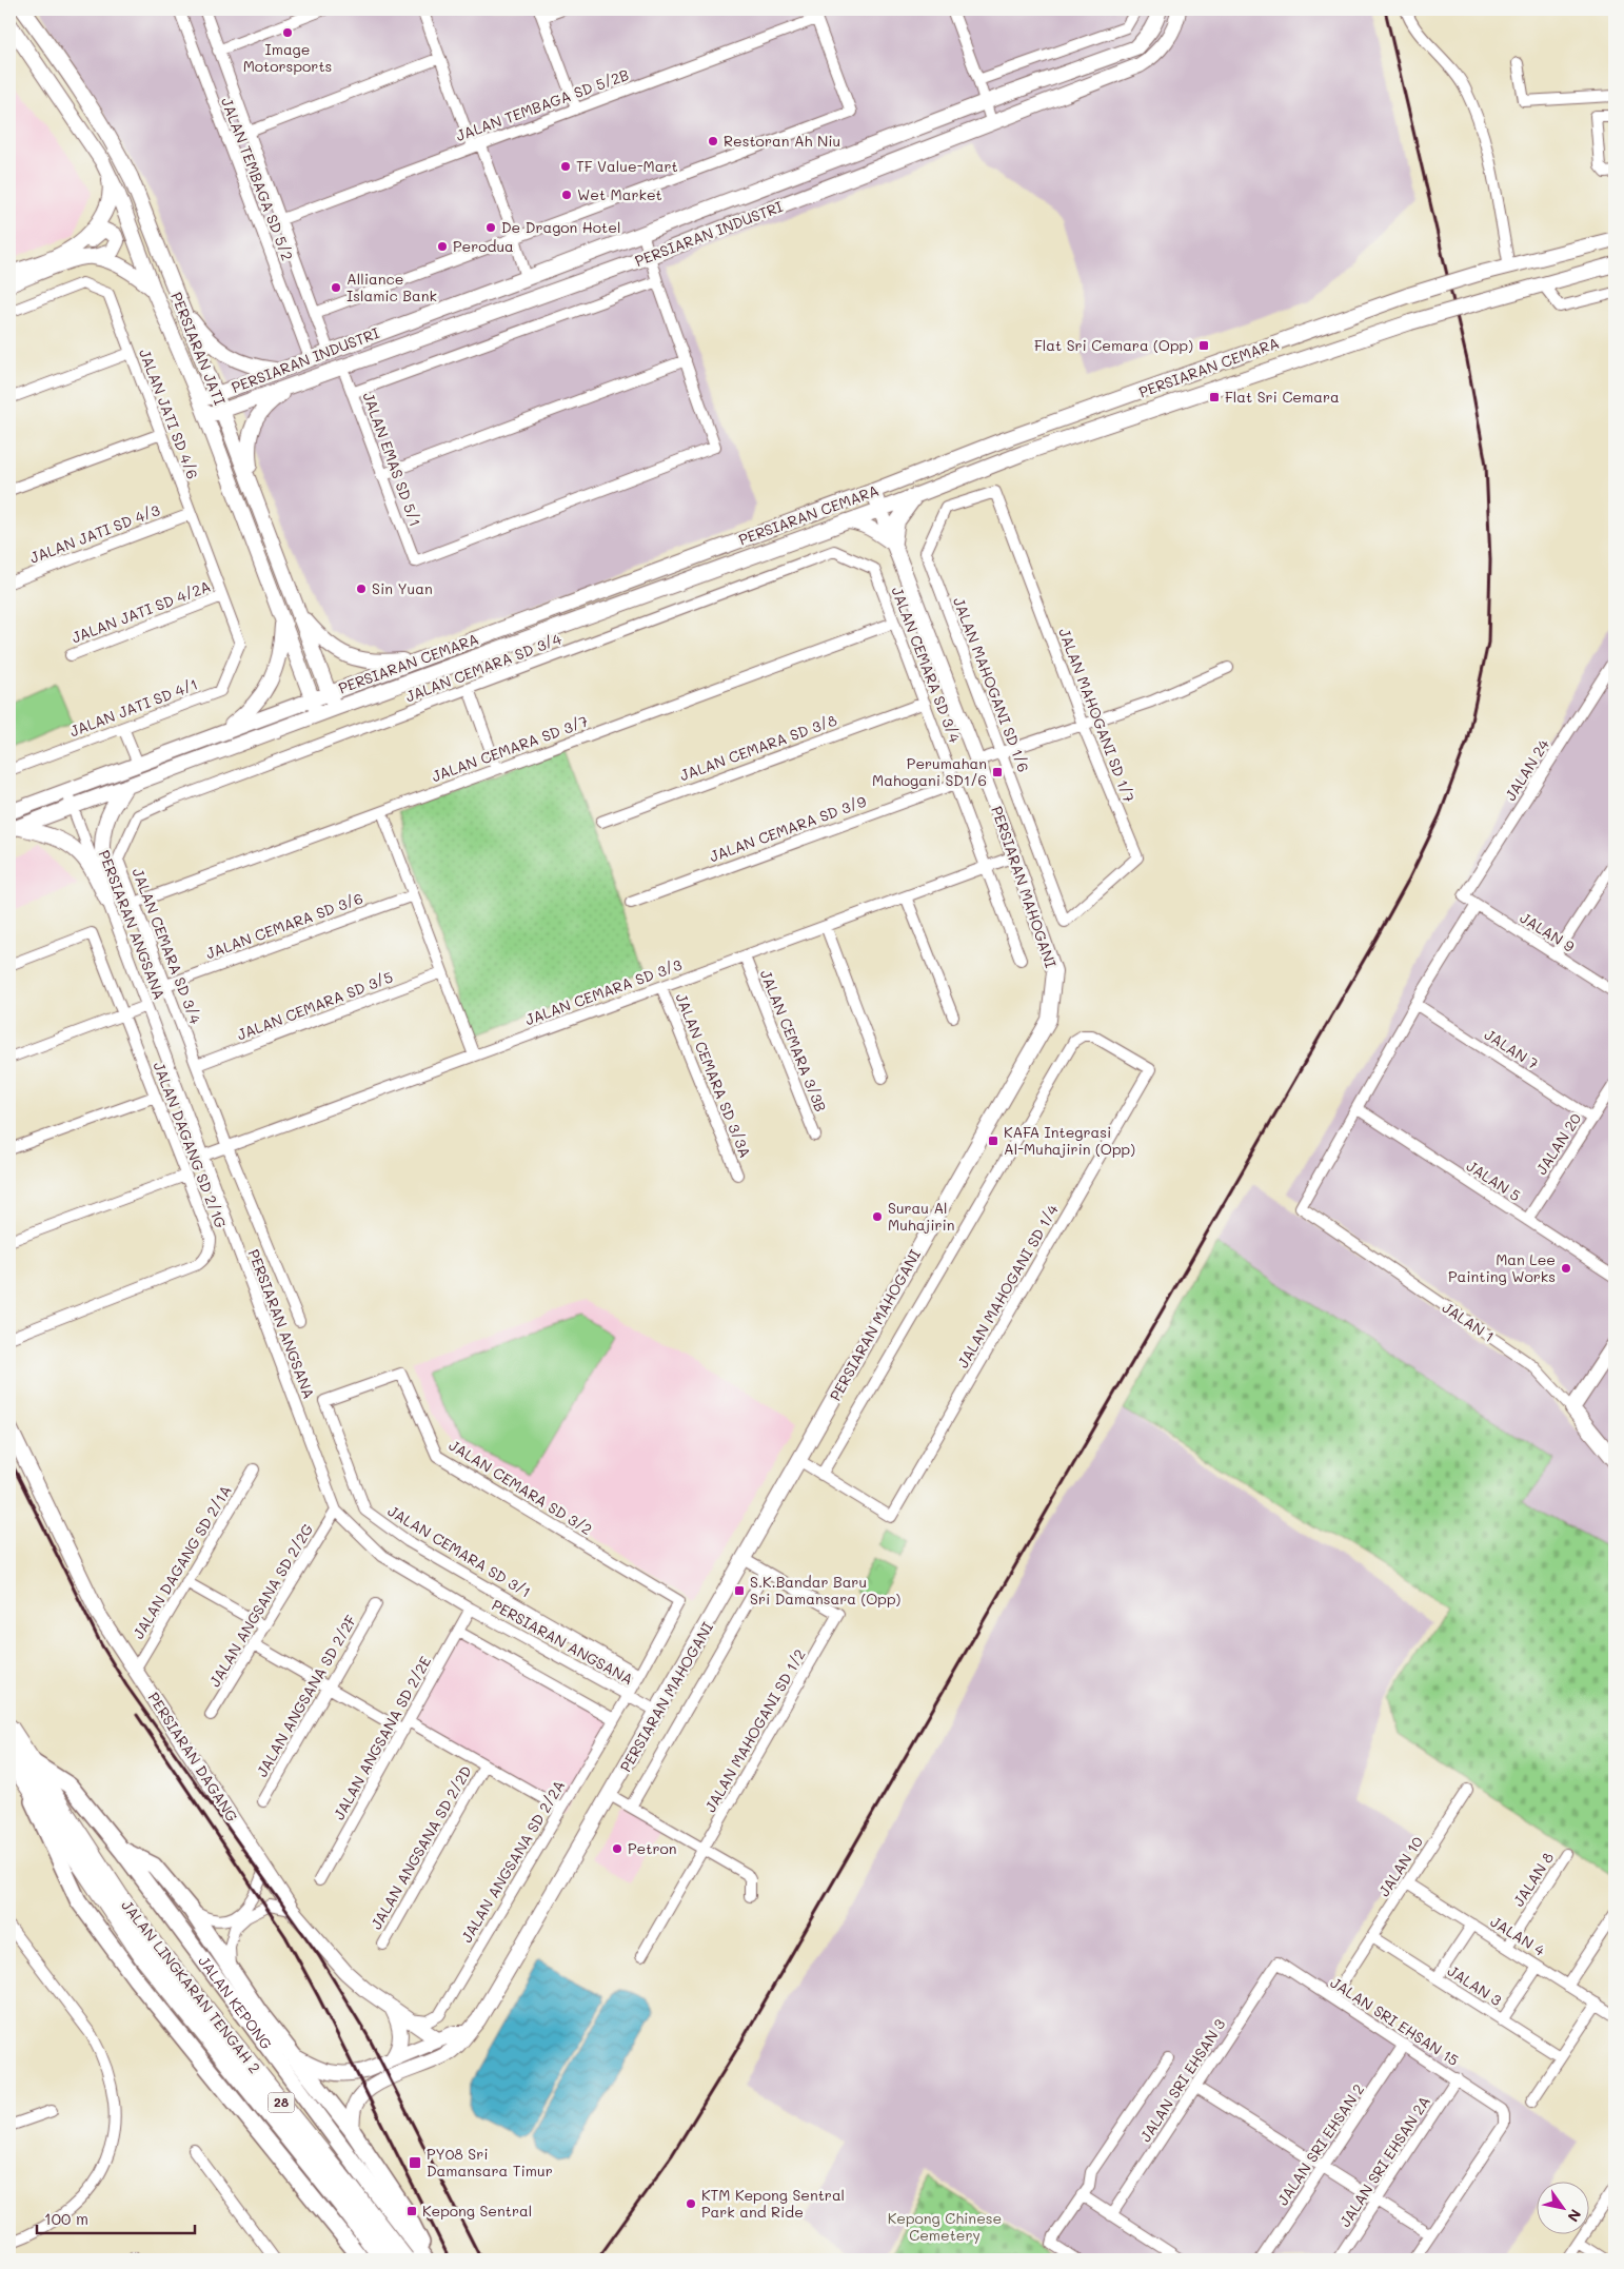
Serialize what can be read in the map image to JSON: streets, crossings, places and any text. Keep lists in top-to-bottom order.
{
  "streets": {
    "highway": ["JALAN LINGKARAN TENGAH 2", "28"],
    "main road": [
      "PERSIARAN INDUSTRI",
      "PERSIARAN JATI",
      "PERSIARAN CEMARA",
      "PERSIARAN MAHOGANI",
      "JALAN 1",
      "PERSIARAN DAGANG",
      "JALAN KEPONG"
    ],
    "street": [
      "JALAN TEMBAGA SD 5/2B",
      "JALAN TEMBAGA SD 5/2",
      "JALAN JATI SD 4/6",
      "JALAN EMAS SD 5/1",
      "JALAN JATI SD 4/3",
      "JALAN JATI SD 4/2A",
      "JALAN CEMARA SD 3/4",
      "JALAN MAHOGANI SD 1/6",
      "JALAN JATI SD 4/1",
      "JALAN MAHOGANI SD 1/7",
      "JALAN CEMARA SD 3/8",
      "JALAN CEMARA SD 3/7",
      "JALAN 24",
      "JALAN CEMARA SD 3/9",
      "PERSIARAN ANGSANA",
      "JALAN CEMARA SD 3/6",
      "JALAN 9",
      "JALAN CEMARA SD 3/3",
      "JALAN CEMARA SD 3/5",
      "JALAN CEMARA 3/3B",
      "JALAN 7",
      "JALAN CEMARA SD 3/3A",
      "JALAN 20",
      "JALAN DAGANG SD 2/1G",
      "JALAN 5",
      "JALAN MAHOGANI SD 1/4",
      "JALAN CEMARA SD 3/2",
      "JALAN CEMARA SD 3/1",
      "JALAN DAGANG SD 2/1A",
      "JALAN ANGSANA SD 2/2G",
      "JALAN ANGSANA SD 2/2F",
      "JALAN MAHOGANI SD 1/2",
      "JALAN ANGSANA SD 2/2E",
      "JALAN ANGSANA SD 2/2D",
      "JALAN ANGSANA SD 2/2A",
      "JALAN 10",
      "JALAN 8",
      "JALAN 4",
      "JALAN 3",
      "JALAN SRI EHSAN 15",
      "JALAN SRI EHSAN 3",
      "JALAN SRI EHSAN 2",
      "JALAN SRI EHSAN 2A"
    ]
  },
  "crossings": [
    ["JALAN TEMBAGA SD 5/2B", "JALAN TEMBAGA SD 5/2"],
    ["JALAN TEMBAGA SD 5/2", "PERSIARAN INDUSTRI"],
    ["PERSIARAN INDUSTRI", "PERSIARAN JATI"],
    ["PERSIARAN INDUSTRI", "JALAN EMAS SD 5/1"],
    ["PERSIARAN JATI", "PERSIARAN CEMARA"],
    ["PERSIARAN CEMARA", "PERSIARAN MAHOGANI"],
    ["PERSIARAN CEMARA", "PERSIARAN ANGSANA"],
    ["JALAN JATI SD 4/6", "JALAN JATI SD 4/3"],
    ["JALAN JATI SD 4/6", "JALAN JATI SD 4/2A"],
    ["JALAN JATI SD 4/6", "JALAN JATI SD 4/1"],
    ["JALAN CEMARA SD 3/4", "JALAN CEMARA SD 3/8"],
    ["JALAN CEMARA SD 3/4", "JALAN CEMARA SD 3/7"],
    ["JALAN CEMARA SD 3/4", "JALAN CEMARA SD 3/9"],
    ["JALAN CEMARA SD 3/4", "JALAN CEMARA SD 3/6"],
    ["JALAN CEMARA SD 3/4", "JALAN CEMARA SD 3/3"],
    ["JALAN CEMARA SD 3/4", "JALAN CEMARA SD 3/5"],
    ["JALAN MAHOGANI SD 1/6", "JALAN MAHOGANI SD 1/7"],
    ["JALAN 24", "JALAN 9"],
    ["PERSIARAN MAHOGANI", "PERSIARAN ANGSANA"],
    ["PERSIARAN MAHOGANI", "JALAN CEMARA SD 3/3"],
    ["PERSIARAN MAHOGANI", "JALAN MAHOGANI SD 1/2"],
    ["PERSIARAN ANGSANA", "JALAN CEMARA SD 3/3"],
    ["PERSIARAN ANGSANA", "JALAN ANGSANA SD 2/2G"],
    ["PERSIARAN ANGSANA", "JALAN ANGSANA SD 2/2E"],
    ["PERSIARAN ANGSANA", "JALAN ANGSANA SD 2/2A"],
    ["JALAN CEMARA SD 3/3", "JALAN CEMARA 3/3B"],
    ["JALAN CEMARA SD 3/3", "JALAN CEMARA SD 3/3A"],
    ["JALAN 7", "JALAN 20"],
    ["JALAN 20", "JALAN 5"],
    ["JALAN 5", "JALAN 1"],
    ["JALAN CEMARA SD 3/2", "JALAN CEMARA SD 3/1"],
    ["JALAN CEMARA SD 3/2", "JALAN ANGSANA SD 2/2A"],
    ["JALAN CEMARA SD 3/1", "JALAN ANGSANA SD 2/2A"],
    ["JALAN DAGANG SD 2/1A", "PERSIARAN DAGANG"],
    ["PERSIARAN DAGANG", "JALAN ANGSANA SD 2/2A"],
    ["JALAN 10", "JALAN 4"],
    ["JALAN 10", "JALAN 3"],
    ["JALAN 10", "JALAN SRI EHSAN 15"],
    ["JALAN 8", "JALAN 4"],
    ["JALAN LINGKARAN TENGAH 2", "JALAN KEPONG"],
    ["JALAN SRI EHSAN 15", "JALAN SRI EHSAN 3"],
    ["JALAN SRI EHSAN 15", "JALAN SRI EHSAN 2"],
    ["JALAN SRI EHSAN 15", "JALAN SRI EHSAN 2A"]
  ],
  "parks": ["Kepong Chinese Cemetery"],
  "places": {
    "other": [
      "Image Motorsports",
      "Restoran Ah Niu",
      "TF Value-Mart",
      "Wet Market",
      "De Dragon Hotel",
      "Perodua",
      "Alliance Islamic Bank",
      "Sin Yuan",
      "Surau Al Muhajirin",
      "Man Lee Painting Works",
      "Petron",
      "KTM Kepong Sentral Park and Ride"
    ],
    "transit": [
      "Flat Sri Cemara (Opp)",
      "Flat Sri Cemara",
      "Perumahan Mahogani SD1/6",
      "KAFA Integrasi Al-Muhajirin (Opp)",
      "S.K.Bandar Baru Sri Damansara (Opp)",
      "PY08 Sri Damansara Timur",
      "Kepong Sentral"
    ]
  },
  "scale_bar": "100 m",
  "north": "bottom right"
}
